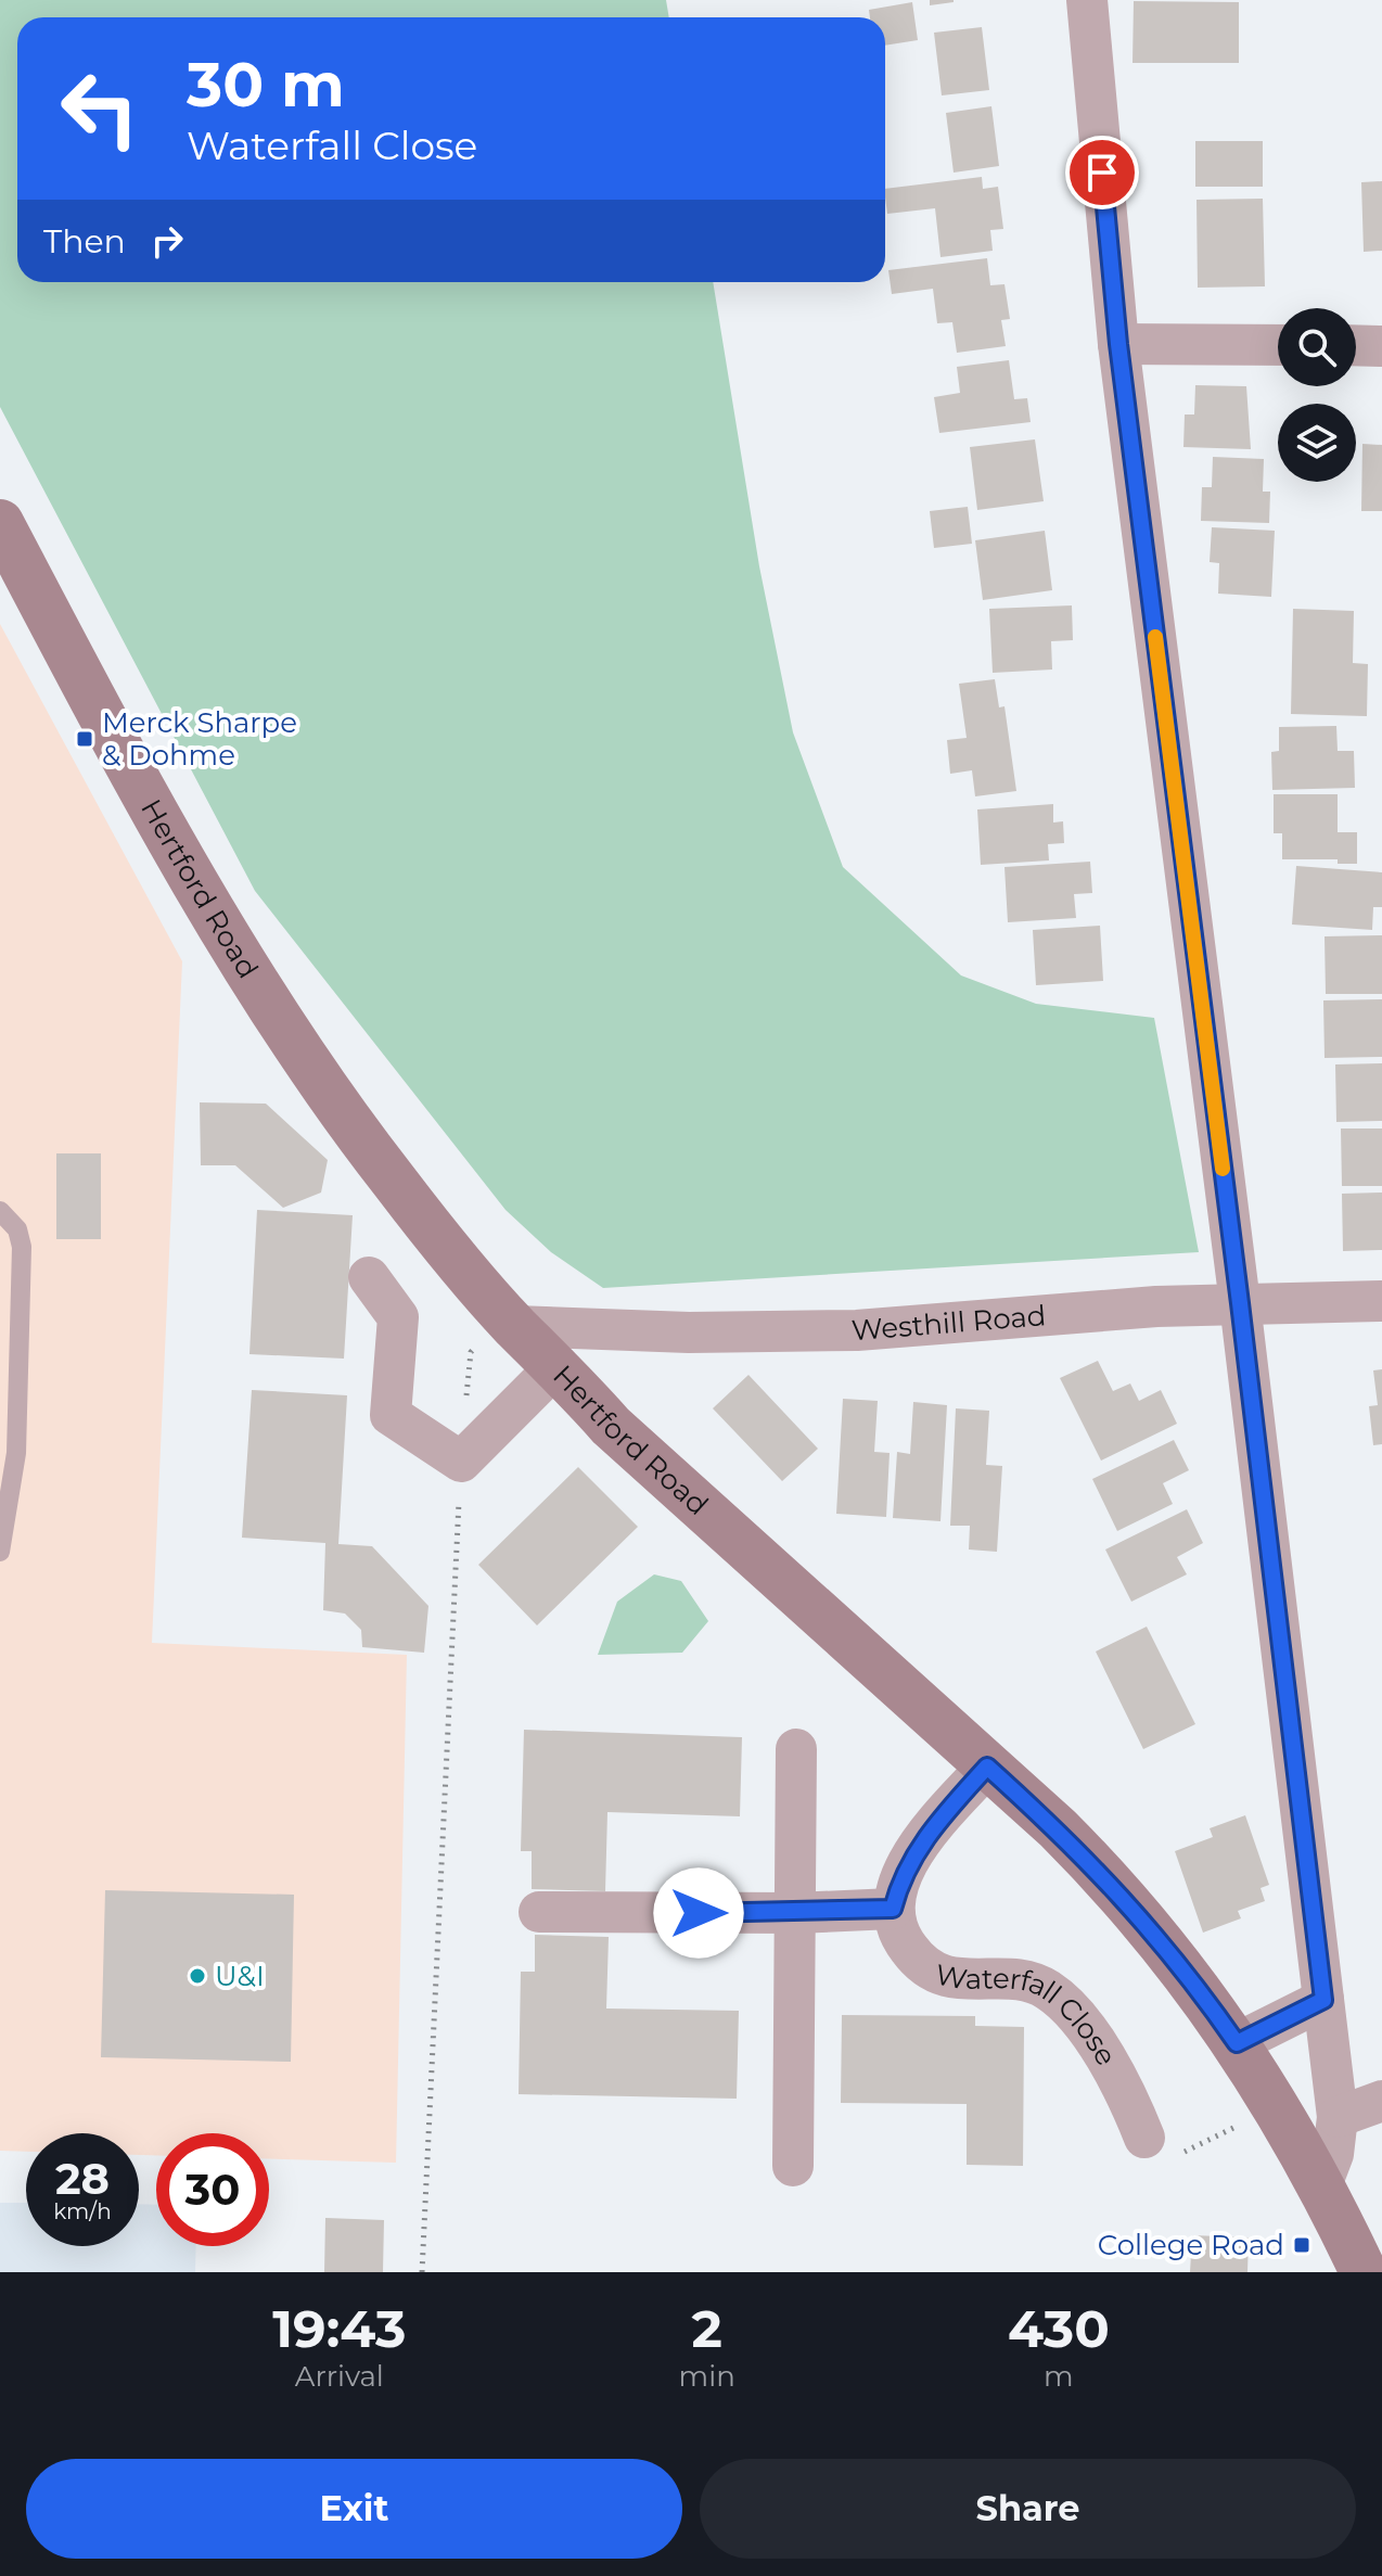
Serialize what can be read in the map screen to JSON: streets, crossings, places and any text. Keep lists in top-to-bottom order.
{
  "streets": {
    "main road": ["Hertford Road"],
    "street": ["Westhill Road", "Waterfall Close"]
  },
  "crossings": [
    ["Hertford Road", "Westhill Road"]
  ],
  "places": {
    "transit": ["Merck Sharpe & Dohme", "College Road"],
    "other": ["U&I"]
  },
  "page": {
    "turn": ["30 m", "Waterfall Close"],
    "then": "Then",
    "speed": "28 km/h",
    "limit": "30",
    "eta": [
      "19:43",
      "Arrival",
      "2",
      "min",
      "430",
      "m"
    ],
    "buttons": ["Exit", "Share"]
  }
}
